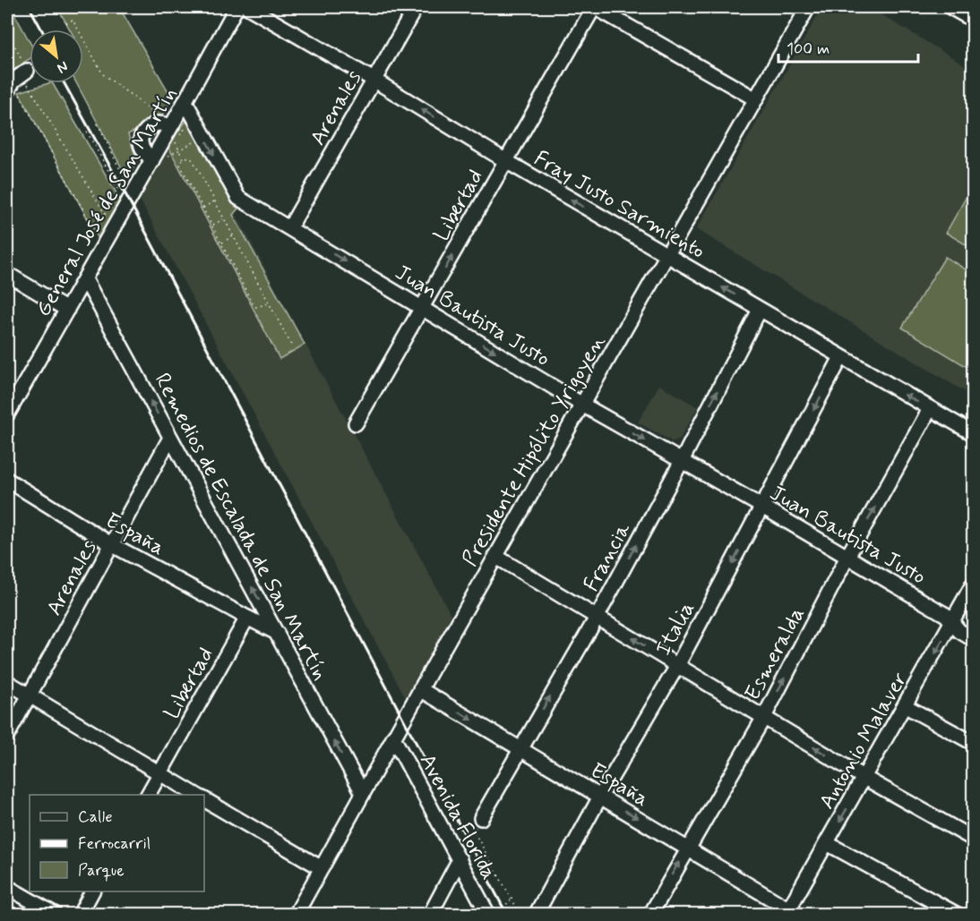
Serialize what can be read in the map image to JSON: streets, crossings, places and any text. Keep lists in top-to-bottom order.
{
  "streets": {
    "street": [
      "Arenales",
      "General José de San Martín",
      "Fray Justo Sarmiento",
      "Libertad",
      "Juan Bautista Justo",
      "Presidente Hipólito Yrigoyen",
      "Remedios de Escalada de San Martín",
      "España",
      "Francia",
      "Italia",
      "Esmeralda",
      "Antonio Malaver",
      "Avenida Florida"
    ]
  },
  "crossings": [
    ["Arenales", "Fray Justo Sarmiento"],
    ["Arenales", "Juan Bautista Justo"],
    ["Arenales", "Remedios de Escalada de San Martín"],
    ["Arenales", "España"],
    ["General José de San Martín", "Juan Bautista Justo"],
    ["General José de San Martín", "Remedios de Escalada de San Martín"],
    ["Fray Justo Sarmiento", "Libertad"],
    ["Fray Justo Sarmiento", "Presidente Hipólito Yrigoyen"],
    ["Fray Justo Sarmiento", "Francia"],
    ["Fray Justo Sarmiento", "Italia"],
    ["Fray Justo Sarmiento", "Esmeralda"],
    ["Libertad", "Juan Bautista Justo"],
    ["Libertad", "España"],
    ["Juan Bautista Justo", "Presidente Hipólito Yrigoyen"],
    ["Juan Bautista Justo", "Francia"],
    ["Juan Bautista Justo", "Italia"],
    ["Juan Bautista Justo", "Esmeralda"],
    ["Juan Bautista Justo", "Antonio Malaver"],
    ["Presidente Hipólito Yrigoyen", "Remedios de Escalada de San Martín"],
    ["Presidente Hipólito Yrigoyen", "España"],
    ["Presidente Hipólito Yrigoyen", "Avenida Florida"],
    ["España", "Francia"],
    ["España", "Italia"],
    ["España", "Esmeralda"],
    ["España", "Antonio Malaver"]
  ],
  "one_way": [
    "Fray Justo Sarmiento",
    "Juan Bautista Justo",
    "Remedios de Escalada de San Martín",
    "Francia",
    "Italia",
    "Esmeralda",
    "Antonio Malaver"
  ],
  "legend": ["Calle", "Ferrocarril", "Parque"],
  "scale_bar": "100 m",
  "north": "bottom right"
}
